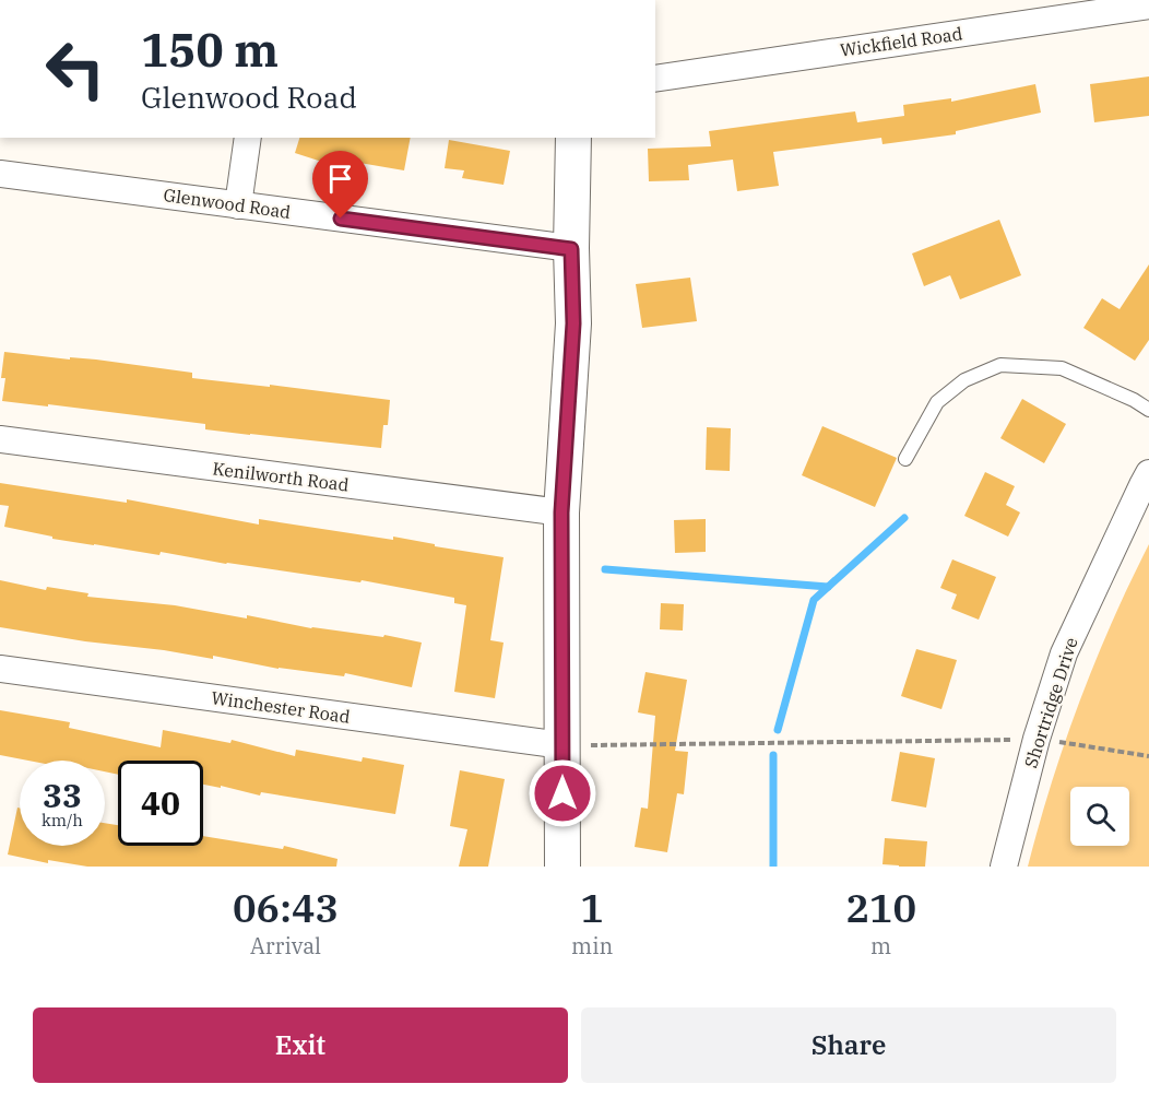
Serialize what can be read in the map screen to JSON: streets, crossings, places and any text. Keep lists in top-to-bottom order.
{
  "streets": {
    "street": [
      "Wickfield Road",
      "Glenwood Road",
      "Kenilworth Road",
      "Shortridge Drive",
      "Winchester Road"
    ]
  },
  "page": {
    "turn": ["150 m", "Glenwood Road"],
    "speed": "33 km/h",
    "limit": "40",
    "eta": [
      "06:43",
      "Arrival",
      "1",
      "min",
      "210",
      "m"
    ],
    "buttons": ["Exit", "Share"]
  }
}
